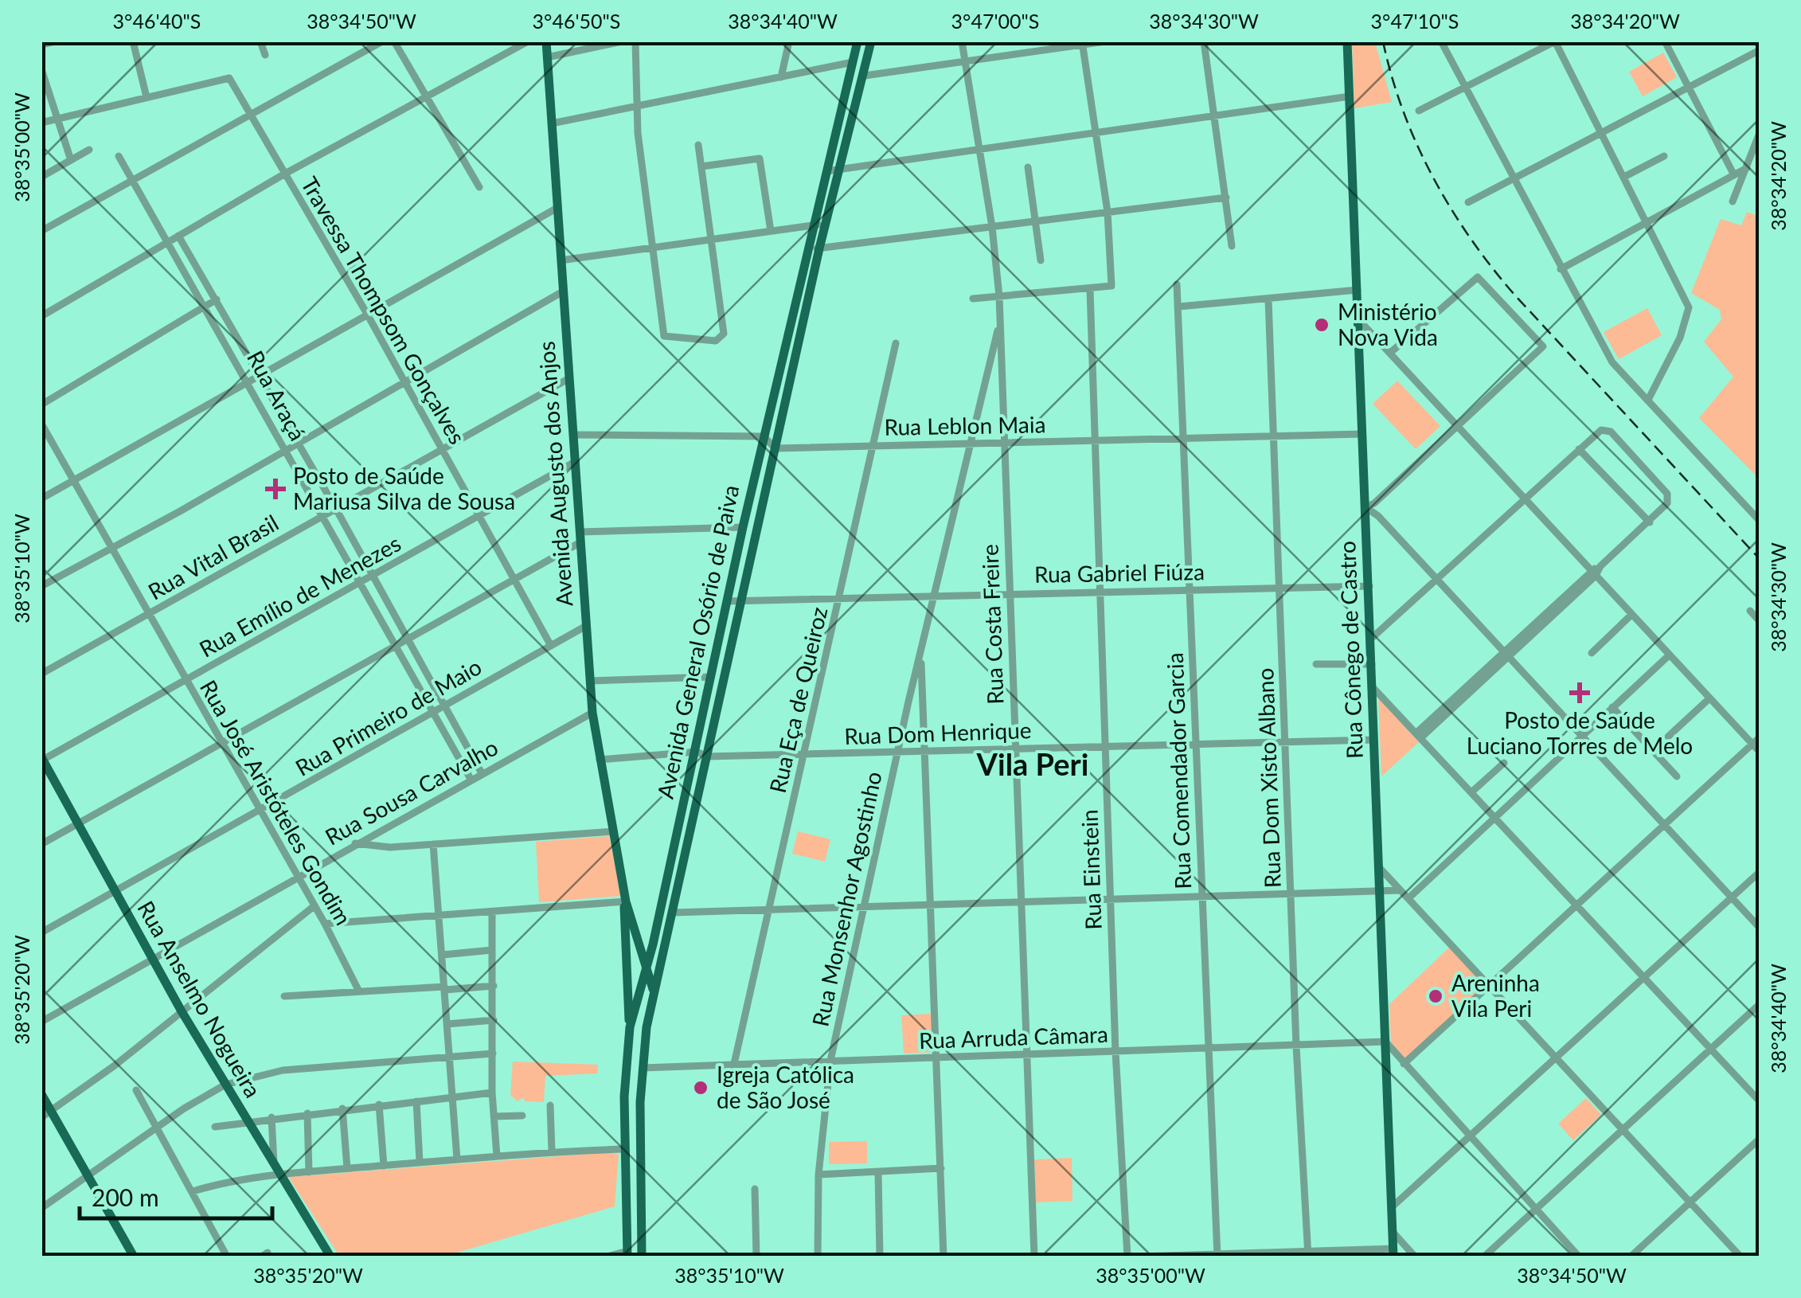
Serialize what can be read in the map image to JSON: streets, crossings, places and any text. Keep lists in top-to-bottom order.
{
  "streets": {
    "main road": [
      "Avenida Augusto dos Anjos",
      "Avenida General Osório de Paiva",
      "Rua Cônego de Castro",
      "Rua Anselmo Nogueira"
    ],
    "street": [
      "Travessa Thompsom Gonçalves",
      "Rua Araçá",
      "Rua Leblon Maia",
      "Rua Vital Brasil",
      "Rua Gabriel Fiúza",
      "Rua Emílio de Menezes",
      "Rua Costa Freire",
      "Rua Eça de Queiroz",
      "Rua Primeiro de Maio",
      "Rua Dom Henrique",
      "Rua Comendador Garcia",
      "Rua Dom Xisto Albano",
      "Rua Sousa Carvalho",
      "Rua José Aristóteles Gondim",
      "Rua Einstein",
      "Rua Monsenhor Agostinho",
      "Rua Arruda Câmara"
    ]
  },
  "crossings": [
    ["Travessa Thompsom Gonçalves", "Rua Vital Brasil"],
    ["Travessa Thompsom Gonçalves", "Rua Emílio de Menezes"],
    ["Travessa Thompsom Gonçalves", "Rua Primeiro de Maio"],
    ["Rua Araçá", "Rua Vital Brasil"],
    ["Rua Araçá", "Rua Emílio de Menezes"],
    ["Rua Araçá", "Rua Primeiro de Maio"],
    ["Rua Araçá", "Rua Sousa Carvalho"],
    ["Rua Leblon Maia", "Rua Costa Freire"],
    ["Rua Leblon Maia", "Avenida General Osório de Paiva"],
    ["Rua Leblon Maia", "Rua Cônego de Castro"],
    ["Rua Leblon Maia", "Rua Eça de Queiroz"],
    ["Rua Leblon Maia", "Rua Comendador Garcia"],
    ["Rua Leblon Maia", "Rua Dom Xisto Albano"],
    ["Rua Leblon Maia", "Rua Einstein"],
    ["Rua Leblon Maia", "Rua Monsenhor Agostinho"],
    ["Avenida Augusto dos Anjos", "Rua Vital Brasil"],
    ["Avenida Augusto dos Anjos", "Rua Emílio de Menezes"],
    ["Avenida Augusto dos Anjos", "Avenida General Osório de Paiva"],
    ["Avenida Augusto dos Anjos", "Rua Primeiro de Maio"],
    ["Avenida Augusto dos Anjos", "Rua Dom Henrique"],
    ["Avenida Augusto dos Anjos", "Rua Sousa Carvalho"],
    ["Rua Vital Brasil", "Rua José Aristóteles Gondim"],
    ["Rua Gabriel Fiúza", "Rua Costa Freire"],
    ["Rua Gabriel Fiúza", "Avenida General Osório de Paiva"],
    ["Rua Gabriel Fiúza", "Rua Cônego de Castro"],
    ["Rua Gabriel Fiúza", "Rua Eça de Queiroz"],
    ["Rua Gabriel Fiúza", "Rua Comendador Garcia"],
    ["Rua Gabriel Fiúza", "Rua Dom Xisto Albano"],
    ["Rua Gabriel Fiúza", "Rua Einstein"],
    ["Rua Gabriel Fiúza", "Rua Monsenhor Agostinho"],
    ["Rua Emílio de Menezes", "Rua José Aristóteles Gondim"],
    ["Rua Emílio de Menezes", "Rua Anselmo Nogueira"],
    ["Rua Costa Freire", "Rua Dom Henrique"],
    ["Rua Costa Freire", "Rua Monsenhor Agostinho"],
    ["Rua Costa Freire", "Rua Arruda Câmara"],
    ["Avenida General Osório de Paiva", "Rua Dom Henrique"],
    ["Avenida General Osório de Paiva", "Rua Arruda Câmara"],
    ["Rua Cônego de Castro", "Rua Dom Henrique"],
    ["Rua Cônego de Castro", "Rua Arruda Câmara"],
    ["Rua Eça de Queiroz", "Rua Dom Henrique"],
    ["Rua Eça de Queiroz", "Rua Arruda Câmara"],
    ["Rua Primeiro de Maio", "Rua José Aristóteles Gondim"],
    ["Rua Primeiro de Maio", "Rua Anselmo Nogueira"],
    ["Rua Dom Henrique", "Rua Comendador Garcia"],
    ["Rua Dom Henrique", "Rua Dom Xisto Albano"],
    ["Rua Dom Henrique", "Rua Einstein"],
    ["Rua Dom Henrique", "Rua Monsenhor Agostinho"],
    ["Rua Comendador Garcia", "Rua Arruda Câmara"],
    ["Rua Dom Xisto Albano", "Rua Arruda Câmara"],
    ["Rua Sousa Carvalho", "Rua José Aristóteles Gondim"],
    ["Rua Sousa Carvalho", "Rua Anselmo Nogueira"],
    ["Rua Einstein", "Rua Arruda Câmara"],
    ["Rua Monsenhor Agostinho", "Rua Arruda Câmara"]
  ],
  "districts": ["Vila Peri"],
  "places": {
    "other": ["Ministério Nova Vida", "Areninha Vila Peri", "Igreja Católica de São José"],
    "health": ["Posto de Saúde Mariusa Silva de Sousa", "Posto de Saúde Luciano Torres de Melo"]
  },
  "scale_bar": "200 m",
  "coordinates": [
    "3°46'40\"S",
    "38°34'50\"W",
    "3°46'50\"S",
    "38°34'40\"W",
    "3°47'00\"S",
    "38°34'30\"W",
    "3°47'10\"S",
    "38°34'20\"W",
    "38°35'00\"W",
    "38°35'10\"W",
    "38°35'20\"W"
  ]
}
